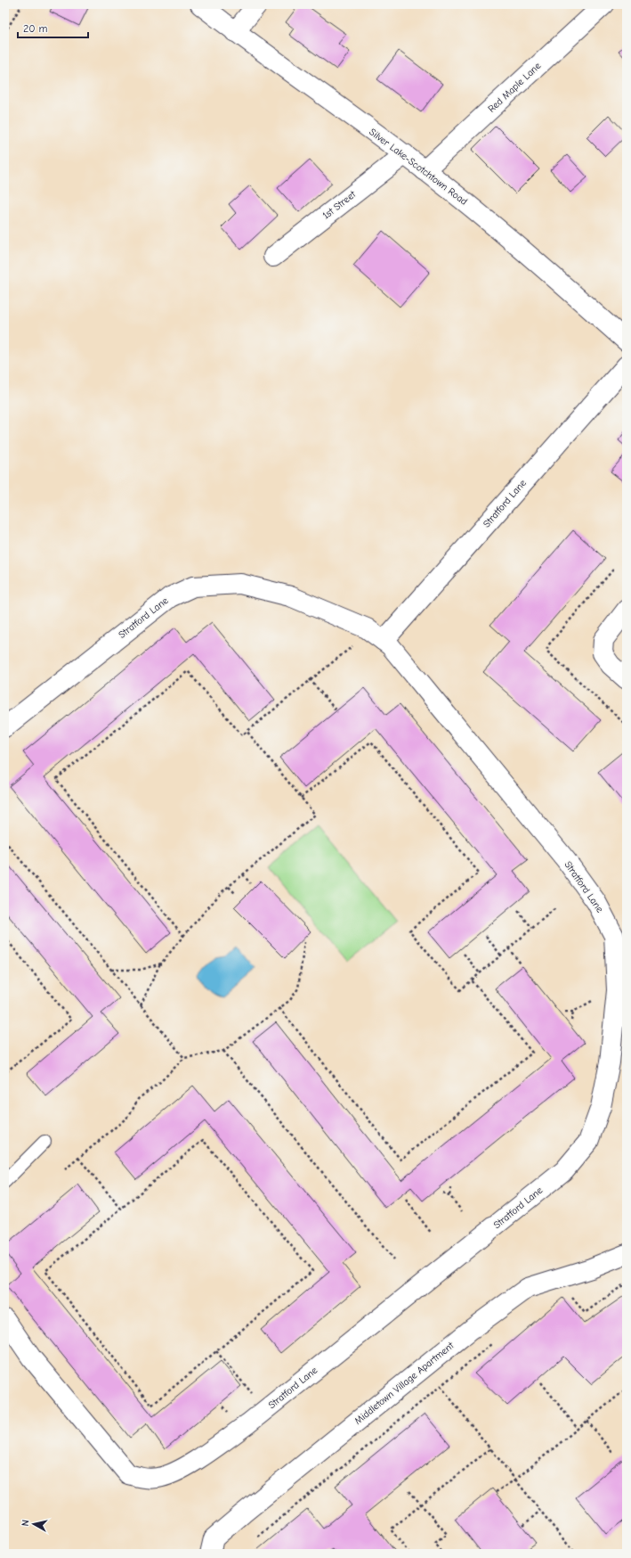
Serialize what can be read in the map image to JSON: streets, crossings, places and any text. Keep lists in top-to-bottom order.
{
  "streets": {
    "street": [
      "Red Maple Lane",
      "Silver Lake-Scotchtown Road",
      "1st Street",
      "Stratford Lane",
      "Middletown Village Apartment"
    ]
  },
  "crossings": [
    ["Red Maple Lane", "Silver Lake-Scotchtown Road"],
    ["Silver Lake-Scotchtown Road", "1st Street"]
  ],
  "scale_bar": "20 m",
  "north": "left"
}
